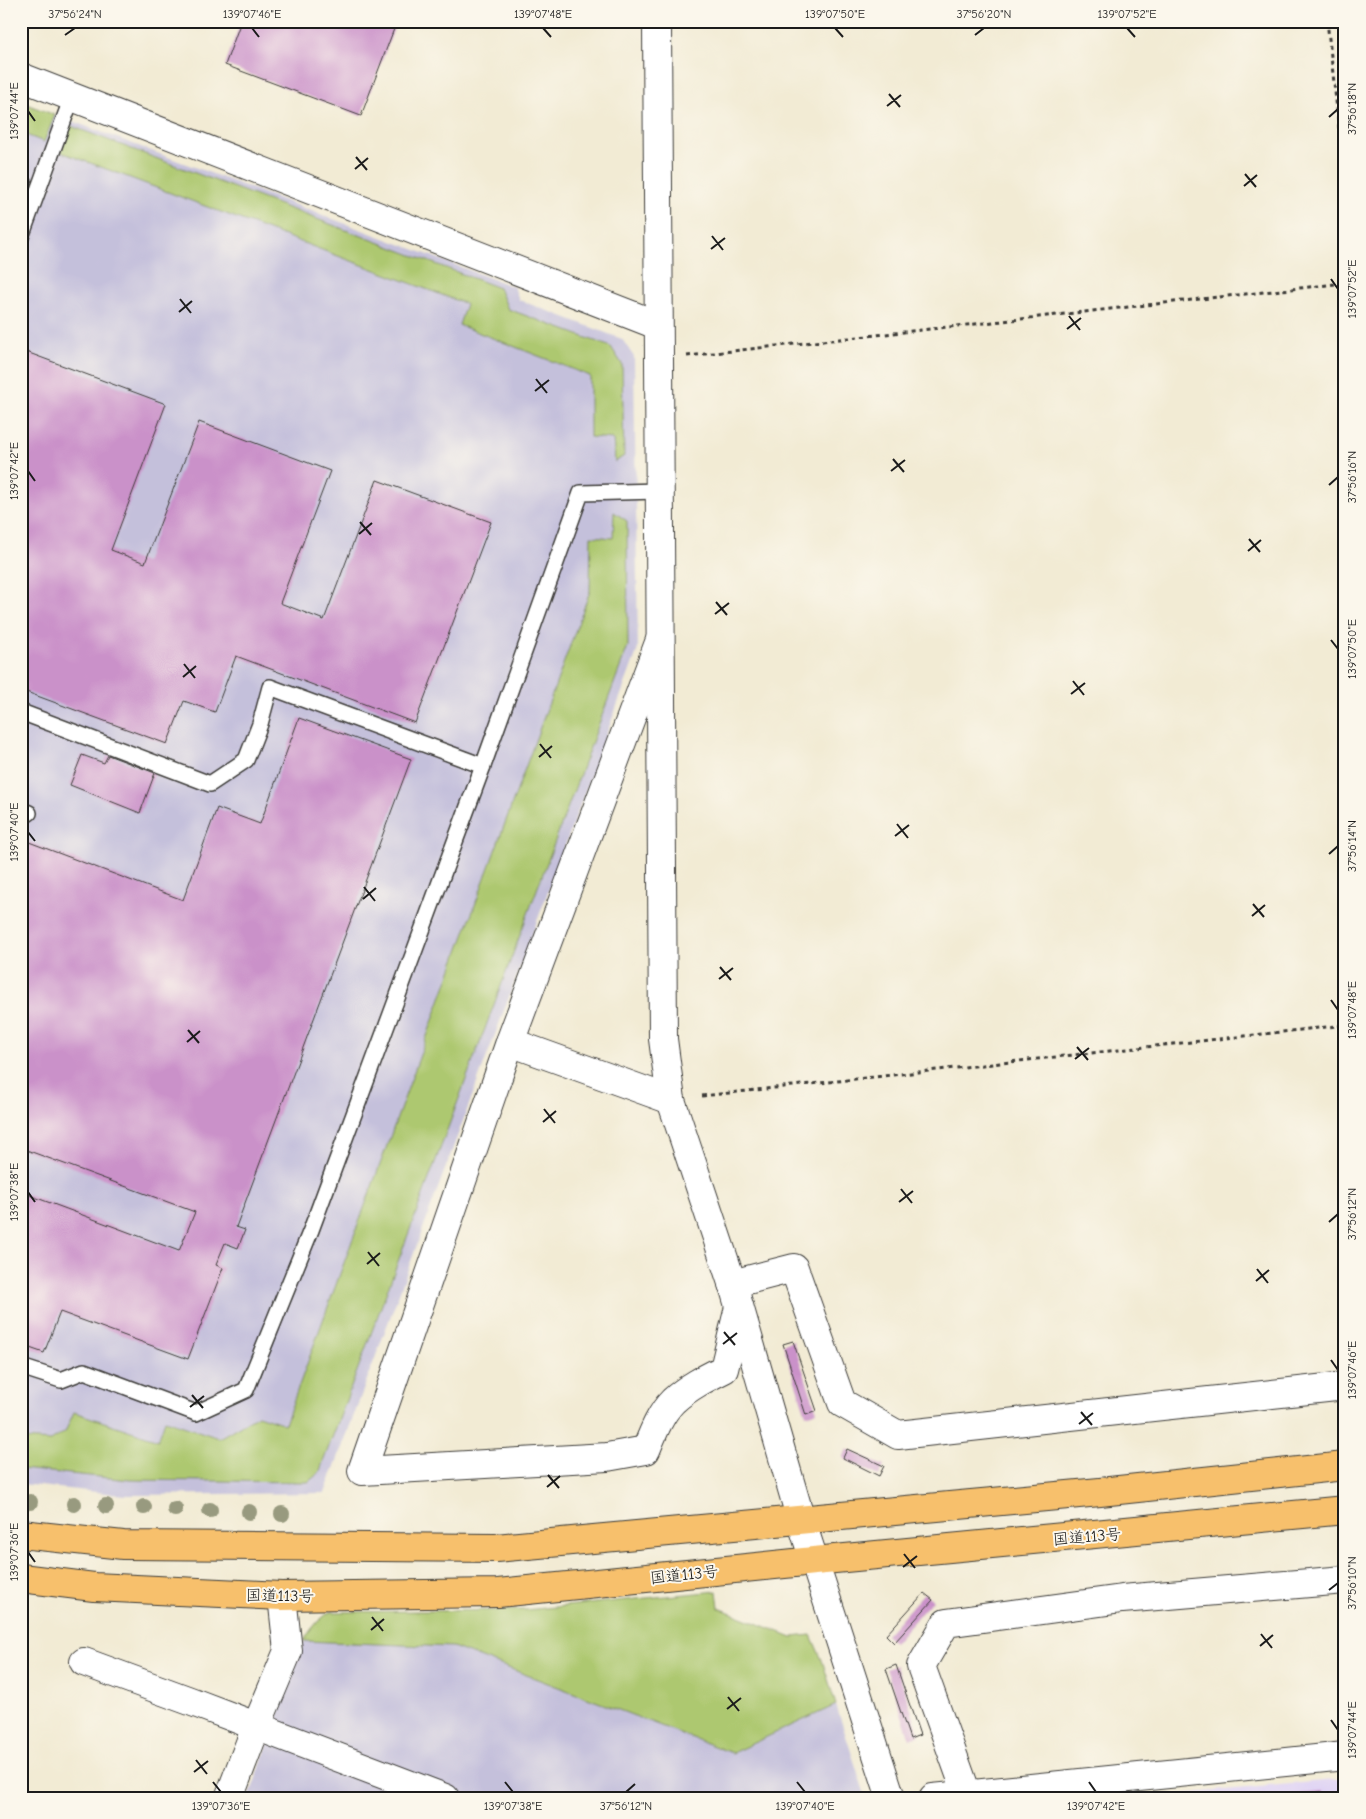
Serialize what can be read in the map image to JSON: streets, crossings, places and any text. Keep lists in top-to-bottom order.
{
  "streets": {
    "highway": ["国道113号"]
  },
  "coordinates": [
    "37°56'24\"N",
    "139°07'46\"E",
    "139°07'48\"E",
    "139°07'50\"E",
    "37°56'20\"N",
    "139°07'52\"E",
    "37°56'18\"N",
    "139°07'44\"E",
    "139°07'42\"E",
    "37°56'16\"N",
    "139°07'40\"E",
    "37°56'14\"N",
    "139°07'38\"E",
    "37°56'12\"N",
    "139°07'36\"E",
    "37°56'10\"N"
  ]
}
